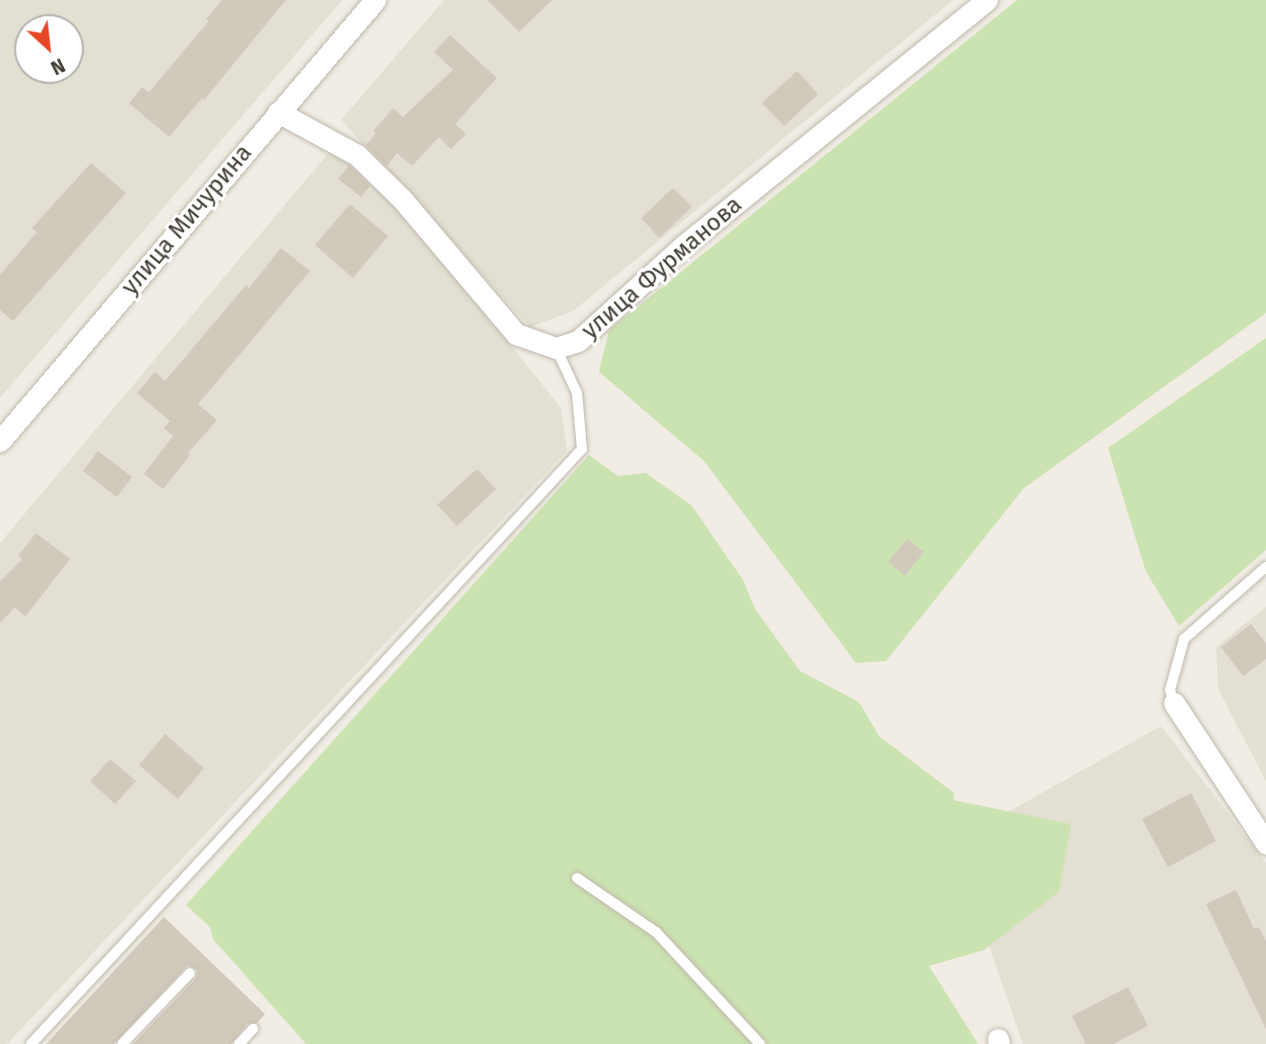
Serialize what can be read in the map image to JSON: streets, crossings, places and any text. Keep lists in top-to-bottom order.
{
  "streets": {
    "street": ["улица Мичурина", "улица Фурманова"]
  },
  "crossings": [
    ["улица Мичурина", "улица Фурманова"]
  ],
  "north": "bottom right"
}
